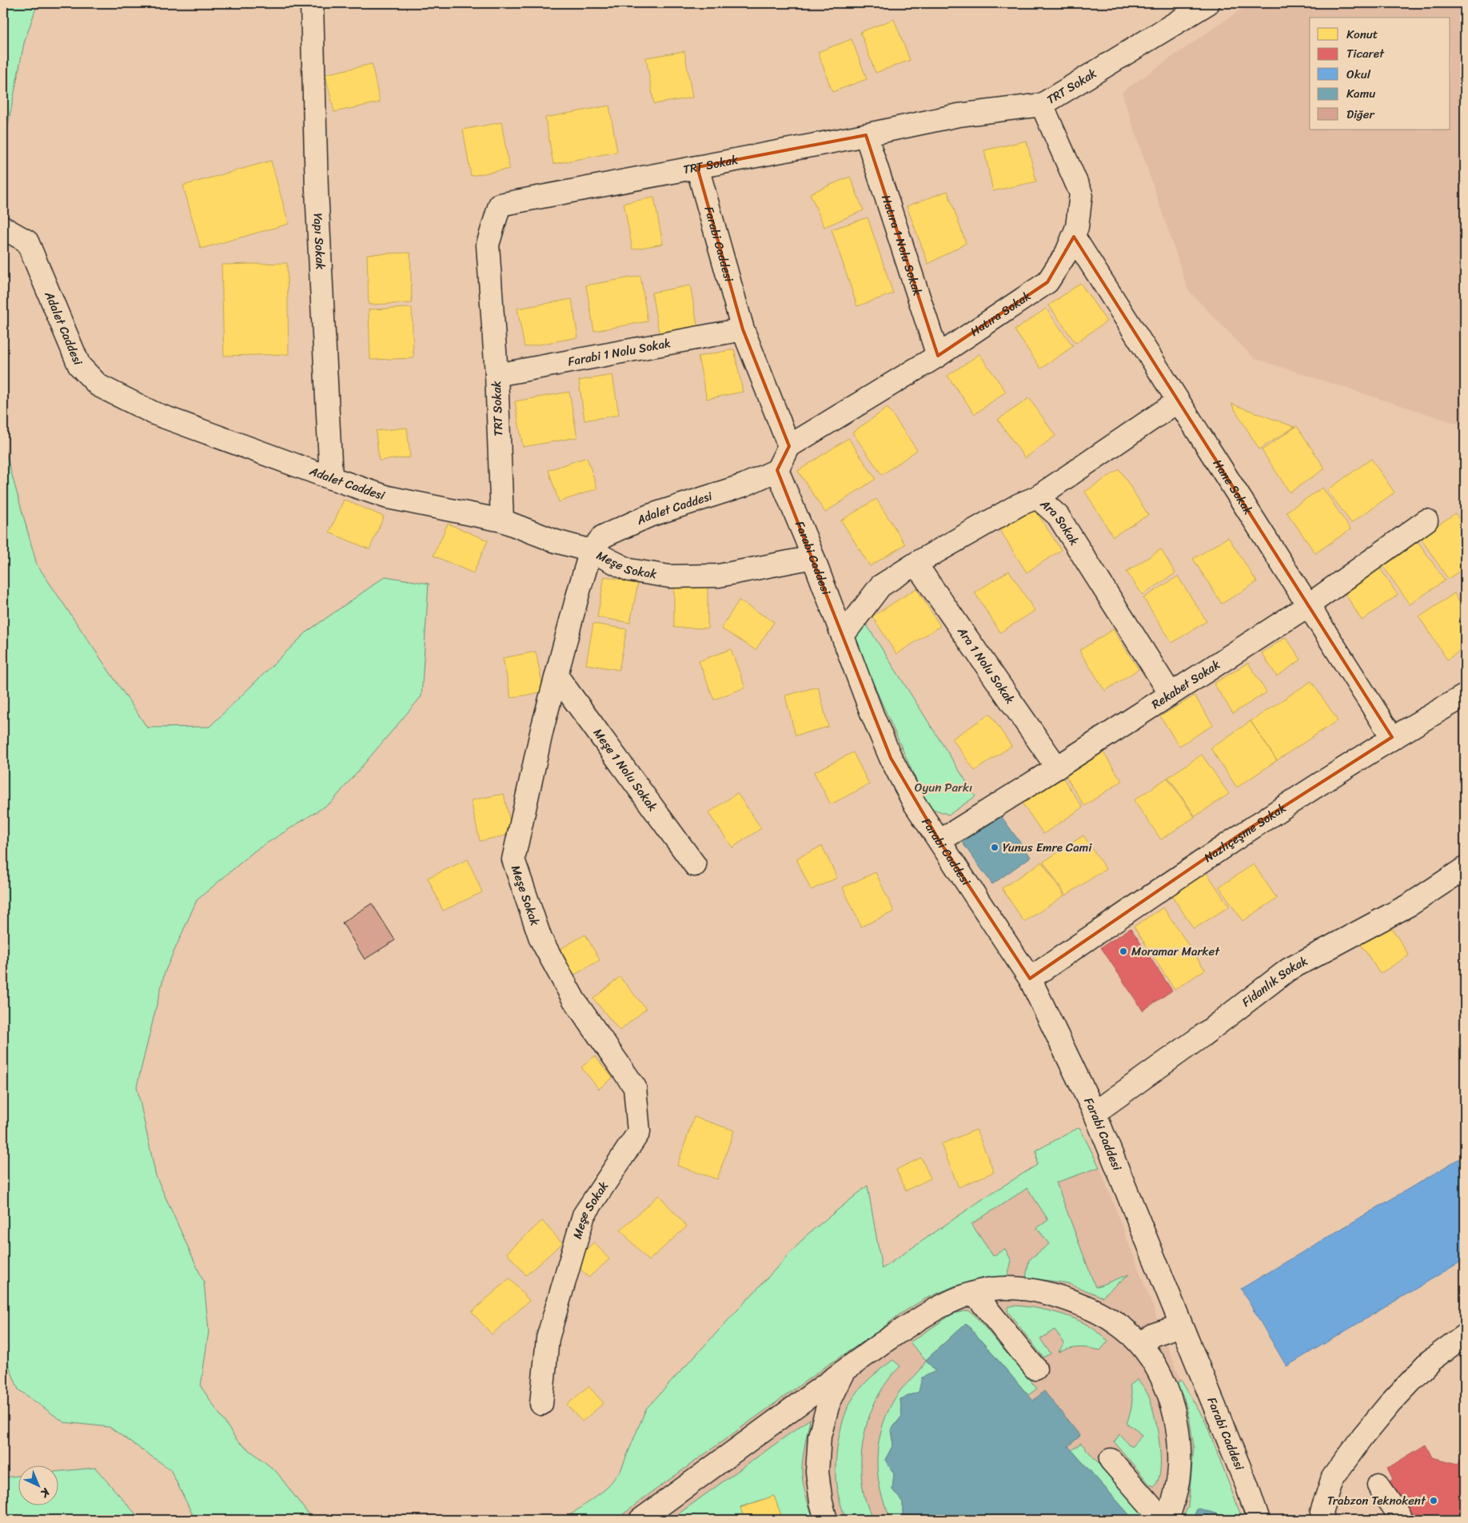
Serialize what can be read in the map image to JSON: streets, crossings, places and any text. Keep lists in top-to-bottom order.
{
  "streets": {
    "street": [
      "TRT Sokak",
      "Yapı Sokak",
      "Farabi Caddesi",
      "Hatıra 1 Nolu Sokak",
      "Hatıra Sokak",
      "Adalet Caddesi",
      "Farabi 1 Nolu Sokak",
      "Hane Sokak",
      "Ara Sokak",
      "Meşe Sokak",
      "Ara 1 Nolu Sokak",
      "Rekabet Sokak",
      "Meşe 1 Nolu Sokak",
      "Nazlıçeşme Sokak",
      "Fidanlık Sokak"
    ]
  },
  "crossings": [
    ["TRT Sokak", "Farabi Caddesi"],
    ["TRT Sokak", "Hatıra 1 Nolu Sokak"],
    ["TRT Sokak", "Hatıra Sokak"],
    ["TRT Sokak", "Adalet Caddesi"],
    ["TRT Sokak", "Farabi 1 Nolu Sokak"],
    ["Yapı Sokak", "Adalet Caddesi"],
    ["Farabi Caddesi", "Hatıra Sokak"],
    ["Farabi Caddesi", "Adalet Caddesi"],
    ["Farabi Caddesi", "Farabi 1 Nolu Sokak"],
    ["Farabi Caddesi", "Ara Sokak"],
    ["Farabi Caddesi", "Meşe Sokak"],
    ["Farabi Caddesi", "Rekabet Sokak"],
    ["Farabi Caddesi", "Nazlıçeşme Sokak"],
    ["Farabi Caddesi", "Fidanlık Sokak"],
    ["Hatıra 1 Nolu Sokak", "Hatıra Sokak"],
    ["Hatıra Sokak", "Hane Sokak"],
    ["Adalet Caddesi", "Meşe Sokak"],
    ["Hane Sokak", "Rekabet Sokak"],
    ["Hane Sokak", "Nazlıçeşme Sokak"],
    ["Ara Sokak", "Ara 1 Nolu Sokak"],
    ["Ara Sokak", "Rekabet Sokak"],
    ["Meşe Sokak", "Meşe 1 Nolu Sokak"],
    ["Ara 1 Nolu Sokak", "Rekabet Sokak"]
  ],
  "parks": ["Oyun Parkı"],
  "places": ["Yunus Emre Cami", "Moramar Market", "Trabzon Teknokent"],
  "legend": [
    "Konut",
    "Ticaret",
    "Okul",
    "Kamu",
    "Diğer"
  ],
  "north": "bottom right"
}
